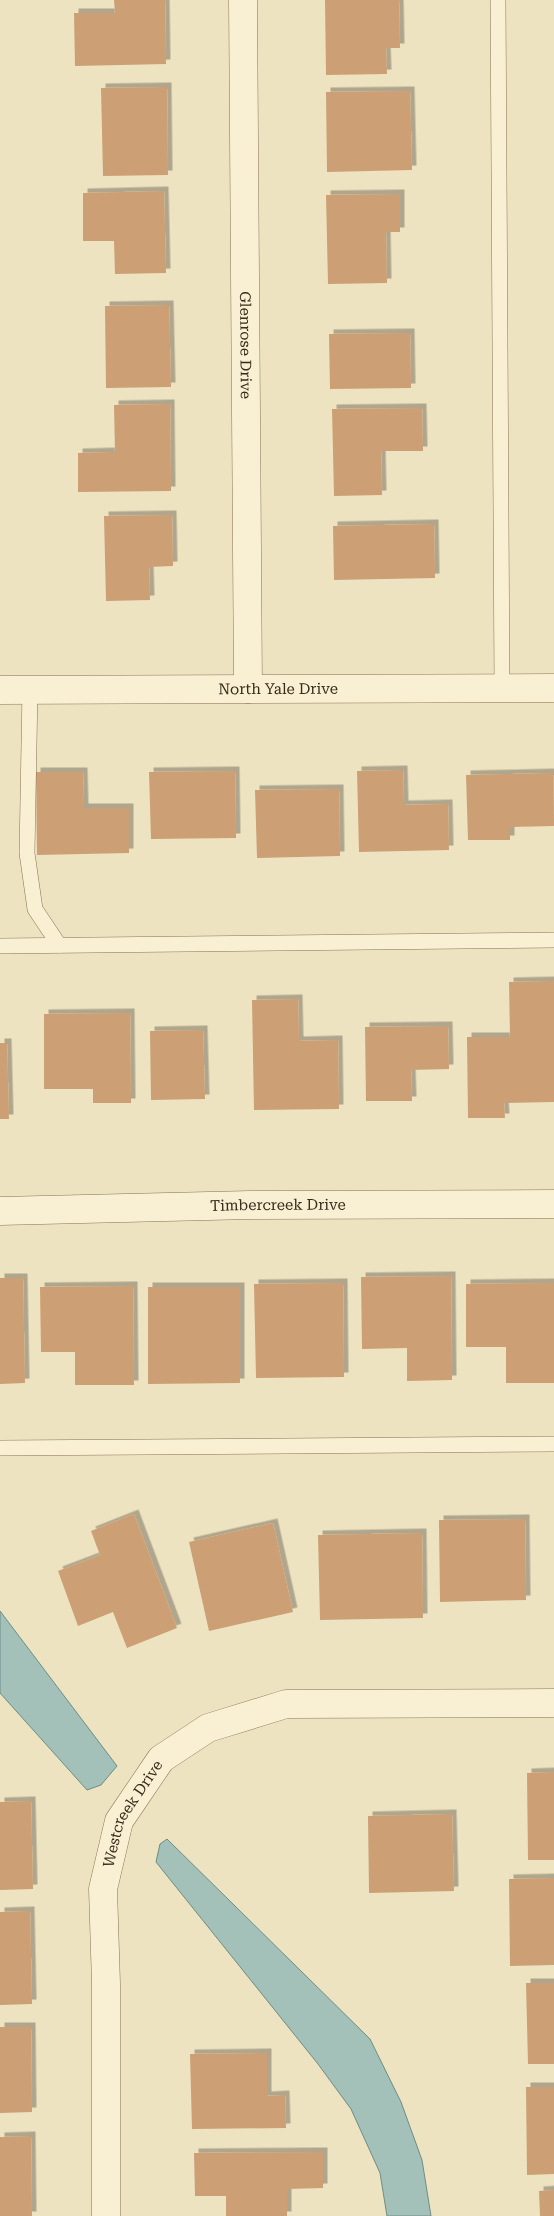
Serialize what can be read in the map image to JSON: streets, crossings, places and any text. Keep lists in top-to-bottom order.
{
  "streets": {
    "street": [
      "Glenrose Drive",
      "North Yale Drive",
      "Timbercreek Drive",
      "Westcreek Drive"
    ]
  },
  "crossings": [
    ["Glenrose Drive", "North Yale Drive"]
  ]
}
